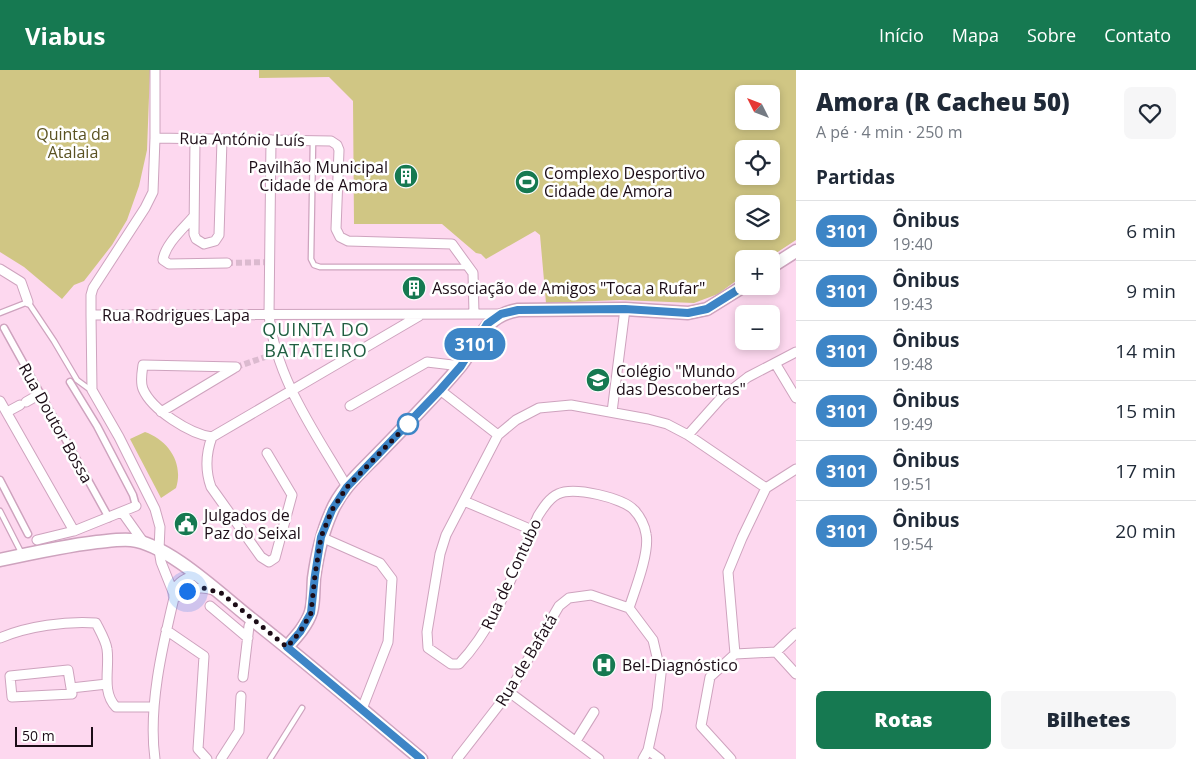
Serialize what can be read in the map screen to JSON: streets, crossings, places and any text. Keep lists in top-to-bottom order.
{
  "streets": {
    "street": [
      "Rua António Luís",
      "Rua Rodrigues Lapa",
      "Rua Doutor Bossa",
      "Rua de Contubo",
      "Rua de Bafatá"
    ]
  },
  "crossings": [
    ["Rua de Contubo", "Rua de Bafatá"]
  ],
  "districts": ["QUINTA DO BATATEIRO"],
  "parks": ["Quinta da Atalaia"],
  "places": {
    "building": ["Pavilhão Municipal Cidade de Amora", "Associação de Amigos \"Toca a Rufar\""],
    "sports": ["Complexo Desportivo Cidade de Amora"],
    "school or university": ["Colégio \"Mundo das Descobertas\""],
    "public building": ["Julgados de Paz do Seixal"],
    "hospital": ["Bel-Diagnóstico"]
  },
  "lines": ["bus line 3101"],
  "scale_bar": "50 m",
  "north": "top left",
  "page": {
    "header": "Viabus",
    "nav": [
      "Início",
      "Mapa",
      "Sobre",
      "Contato"
    ],
    "on_map": "3101",
    "heading": [
      ["Amora (R Cacheu 50)", "A pé · 4 min · 250 m"],
      "Partidas"
    ],
    "map_buttons": ["+", "−"],
    "list": [
      {
        "mark": "3101",
        "name": "Ônibus",
        "note": "19:40",
        "value": "6 min"
      },
      {
        "mark": "3101",
        "name": "Ônibus",
        "note": "19:43",
        "value": "9 min"
      },
      {
        "mark": "3101",
        "name": "Ônibus",
        "note": "19:48",
        "value": "14 min"
      },
      {
        "mark": "3101",
        "name": "Ônibus",
        "note": "19:49",
        "value": "15 min"
      },
      {
        "mark": "3101",
        "name": "Ônibus",
        "note": "19:51",
        "value": "17 min"
      },
      {
        "mark": "3101",
        "name": "Ônibus",
        "note": "19:54",
        "value": "20 min"
      }
    ],
    "buttons": ["Rotas", "Bilhetes"],
    "scale": "50 m"
  }
}
